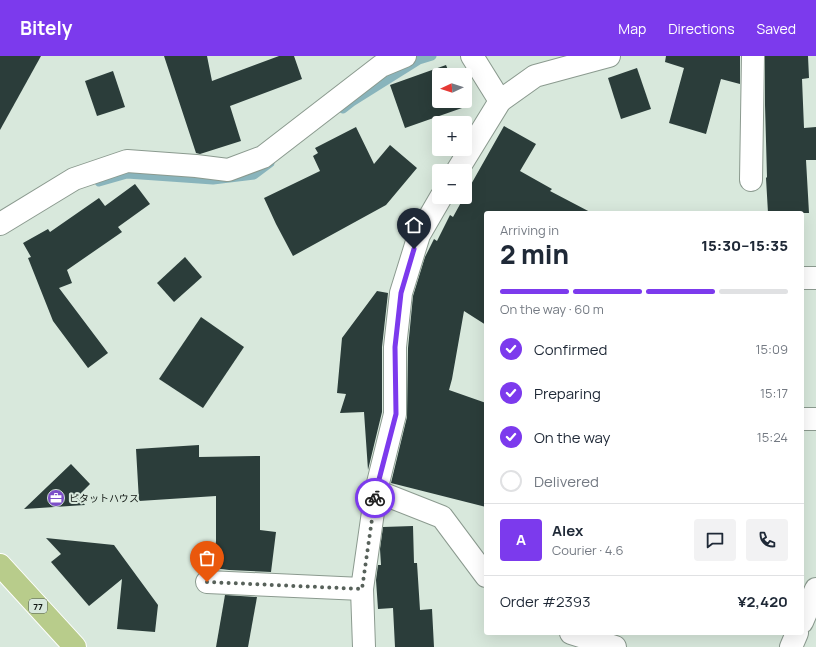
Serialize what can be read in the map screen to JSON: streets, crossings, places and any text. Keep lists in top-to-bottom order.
{
  "streets": {
    "main road": ["77"]
  },
  "places": {
    "office": ["ピタットハウス"]
  },
  "north": "left",
  "page": {
    "header": "Bitely",
    "nav": ["Map", "Directions", "Saved"],
    "map_buttons": ["+", "−"],
    "heading": ["2 min", "Arriving in", "15:30–15:35"],
    "panel": [
      "Alex",
      "Courier · 4.6",
      "Order #2393",
      "¥2,420"
    ],
    "bar": "On the way · 60 m",
    "list": [
      ["Confirmed", "15:09"],
      ["Preparing", "15:17"],
      ["On the way", "15:24"],
      "Delivered"
    ],
    "round": "A"
  }
}
